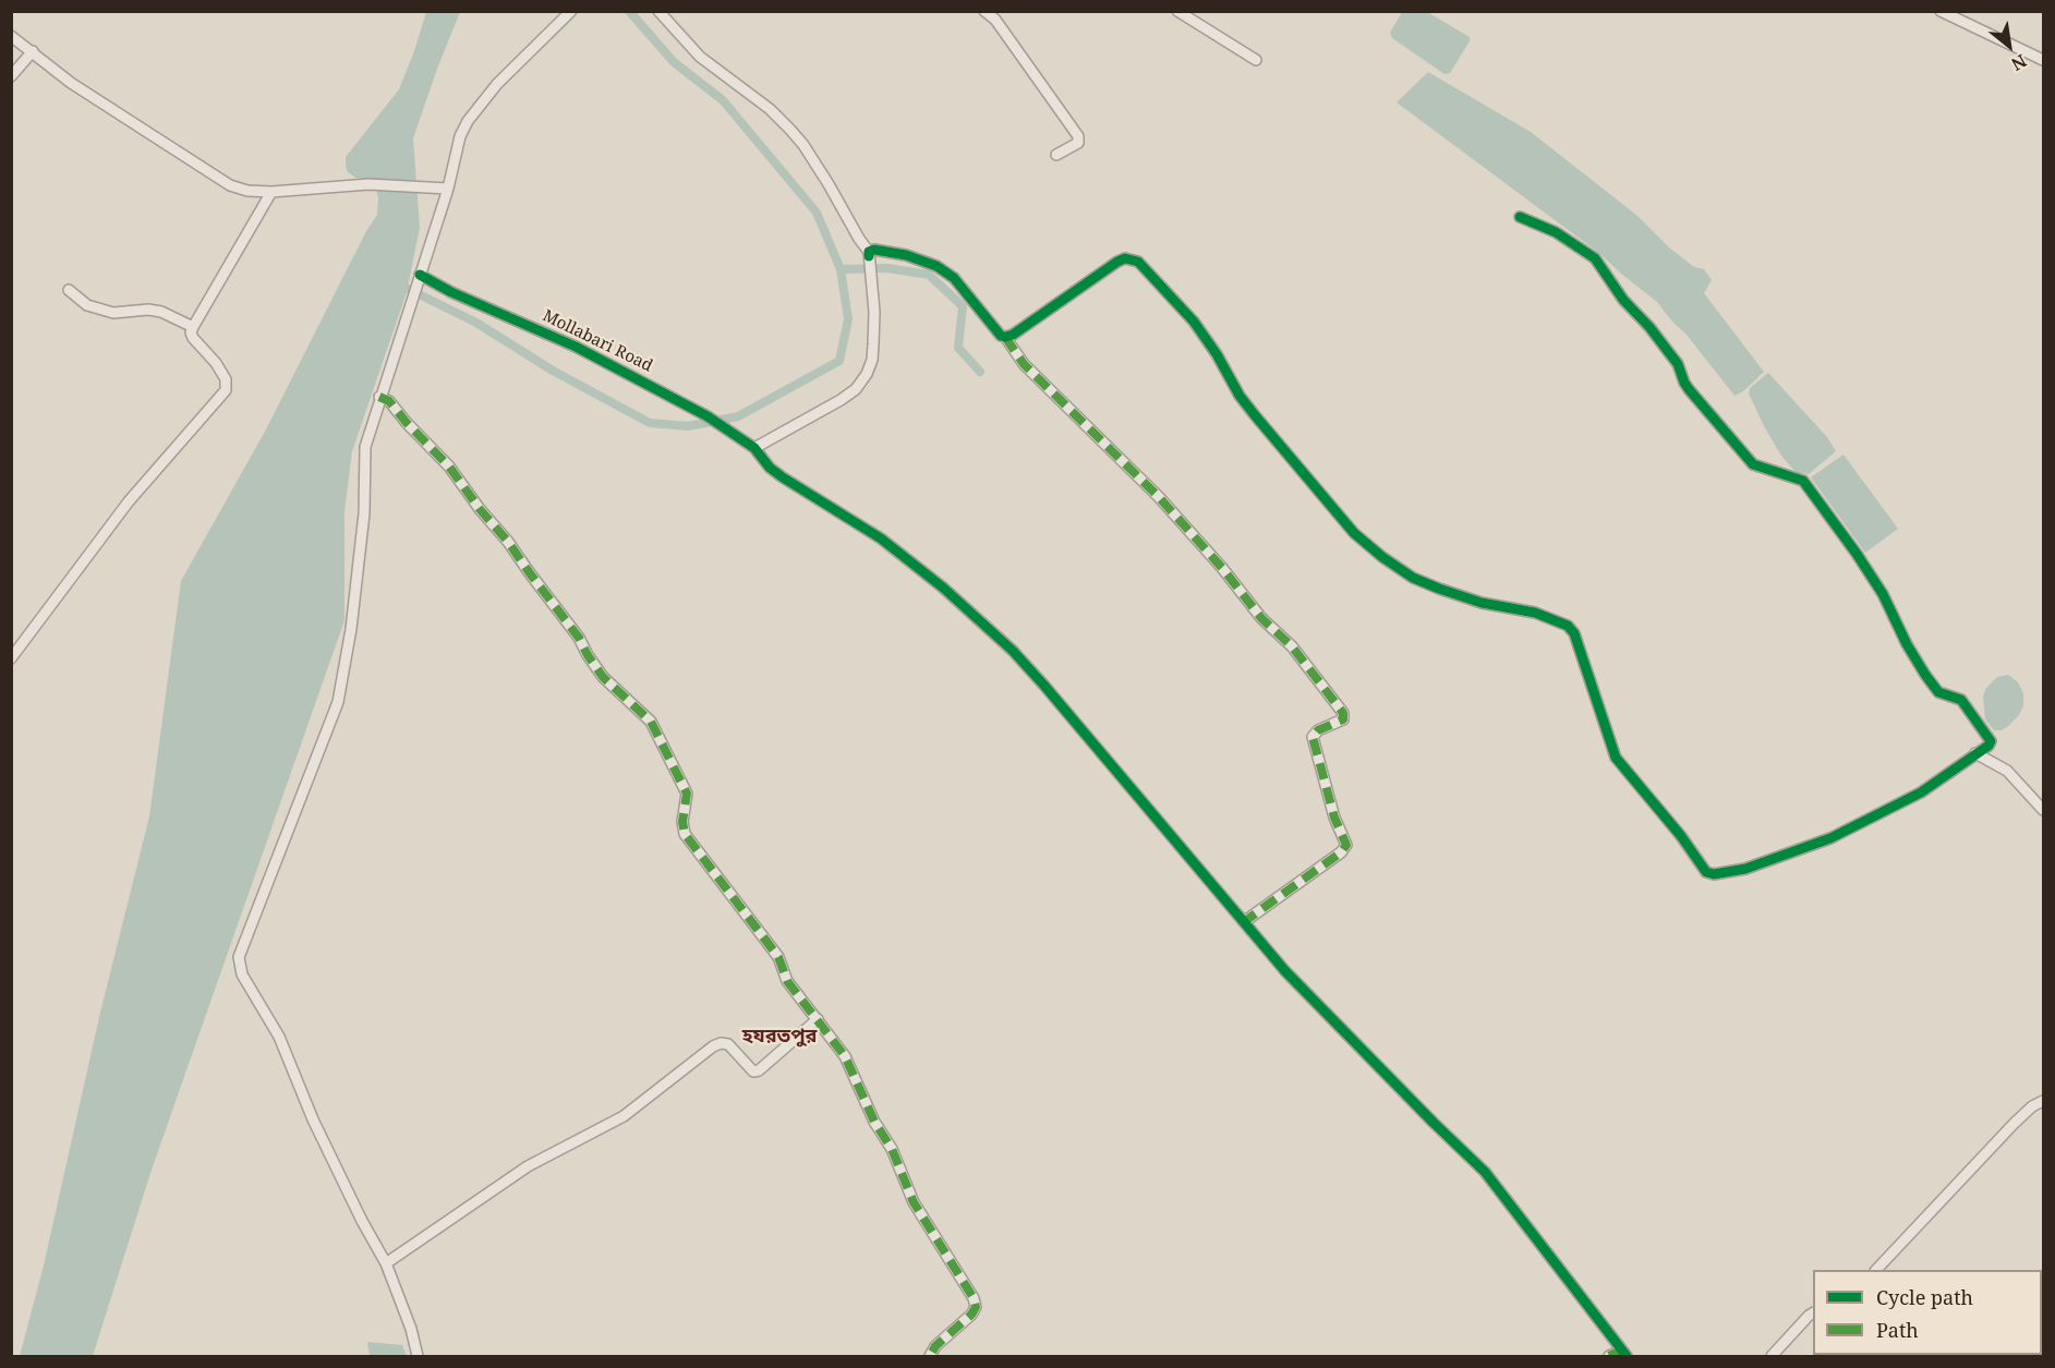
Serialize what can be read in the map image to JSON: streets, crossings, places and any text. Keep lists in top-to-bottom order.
{
  "streets": {
    "street": ["Mollabari Road"]
  },
  "districts": ["হযরতপুর"],
  "legend": ["Cycle path", "Path"],
  "north": "bottom right"
}
